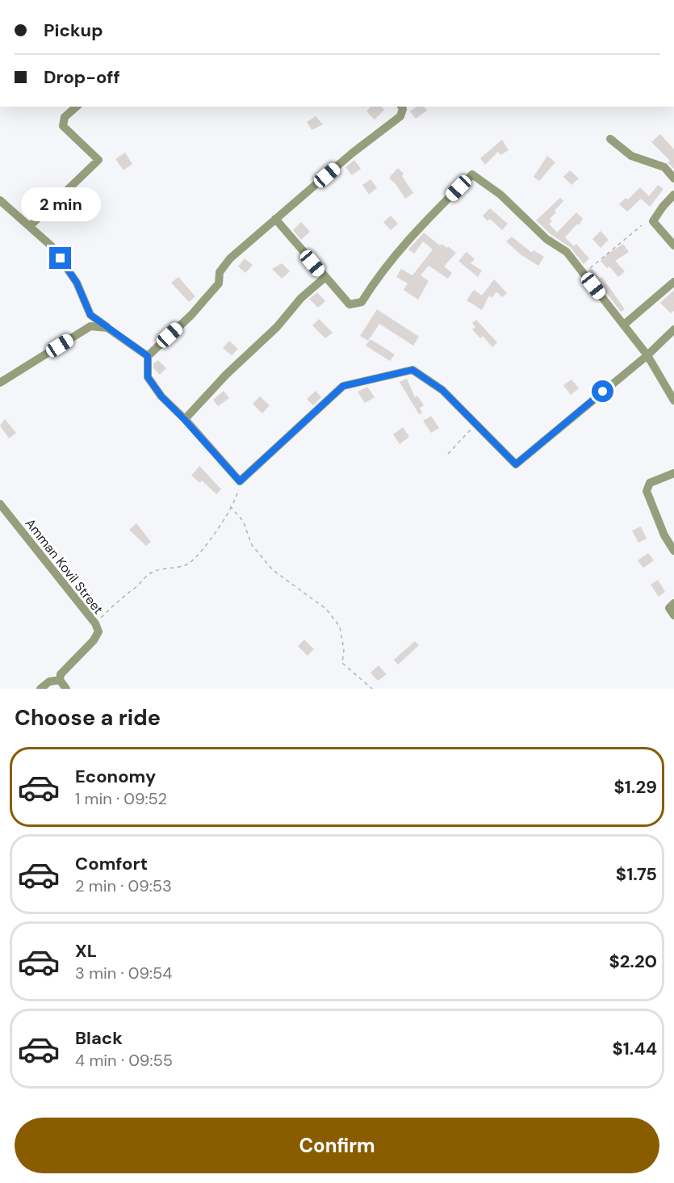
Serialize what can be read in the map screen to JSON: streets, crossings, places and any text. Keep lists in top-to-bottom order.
{
  "streets": {
    "street": ["Amman Kovil Street"]
  },
  "page": {
    "banner": ["Pickup", "Drop-off"],
    "bubble": "2 min",
    "heading": "Choose a ride",
    "list": [
      {
        "name": "Economy",
        "note": "1 min · 09:52",
        "value": "$1.29"
      },
      {
        "name": "Comfort",
        "note": "2 min · 09:53",
        "value": "$1.75"
      },
      {
        "name": "XL",
        "note": "3 min · 09:54",
        "value": "$2.20"
      },
      {
        "name": "Black",
        "note": "4 min · 09:55",
        "value": "$1.44"
      }
    ],
    "buttons": "Confirm"
  }
}
